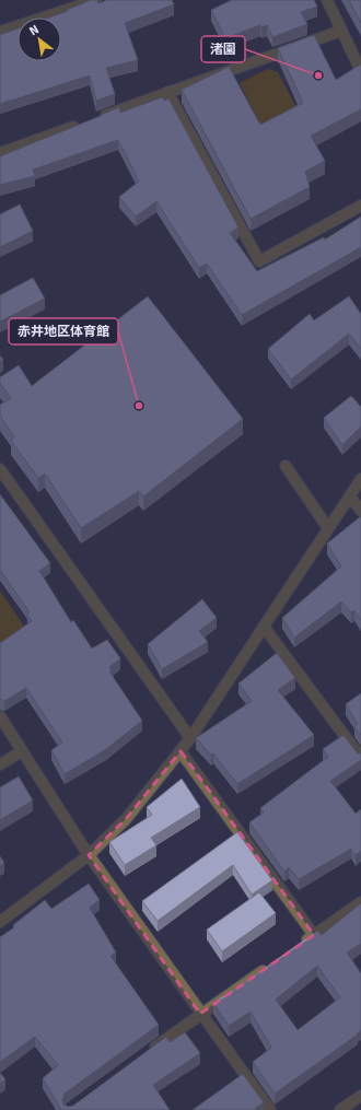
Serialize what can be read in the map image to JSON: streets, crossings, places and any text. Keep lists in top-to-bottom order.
{
  "places": ["渚園", "赤井地区体育館"],
  "north": "top left"
}
